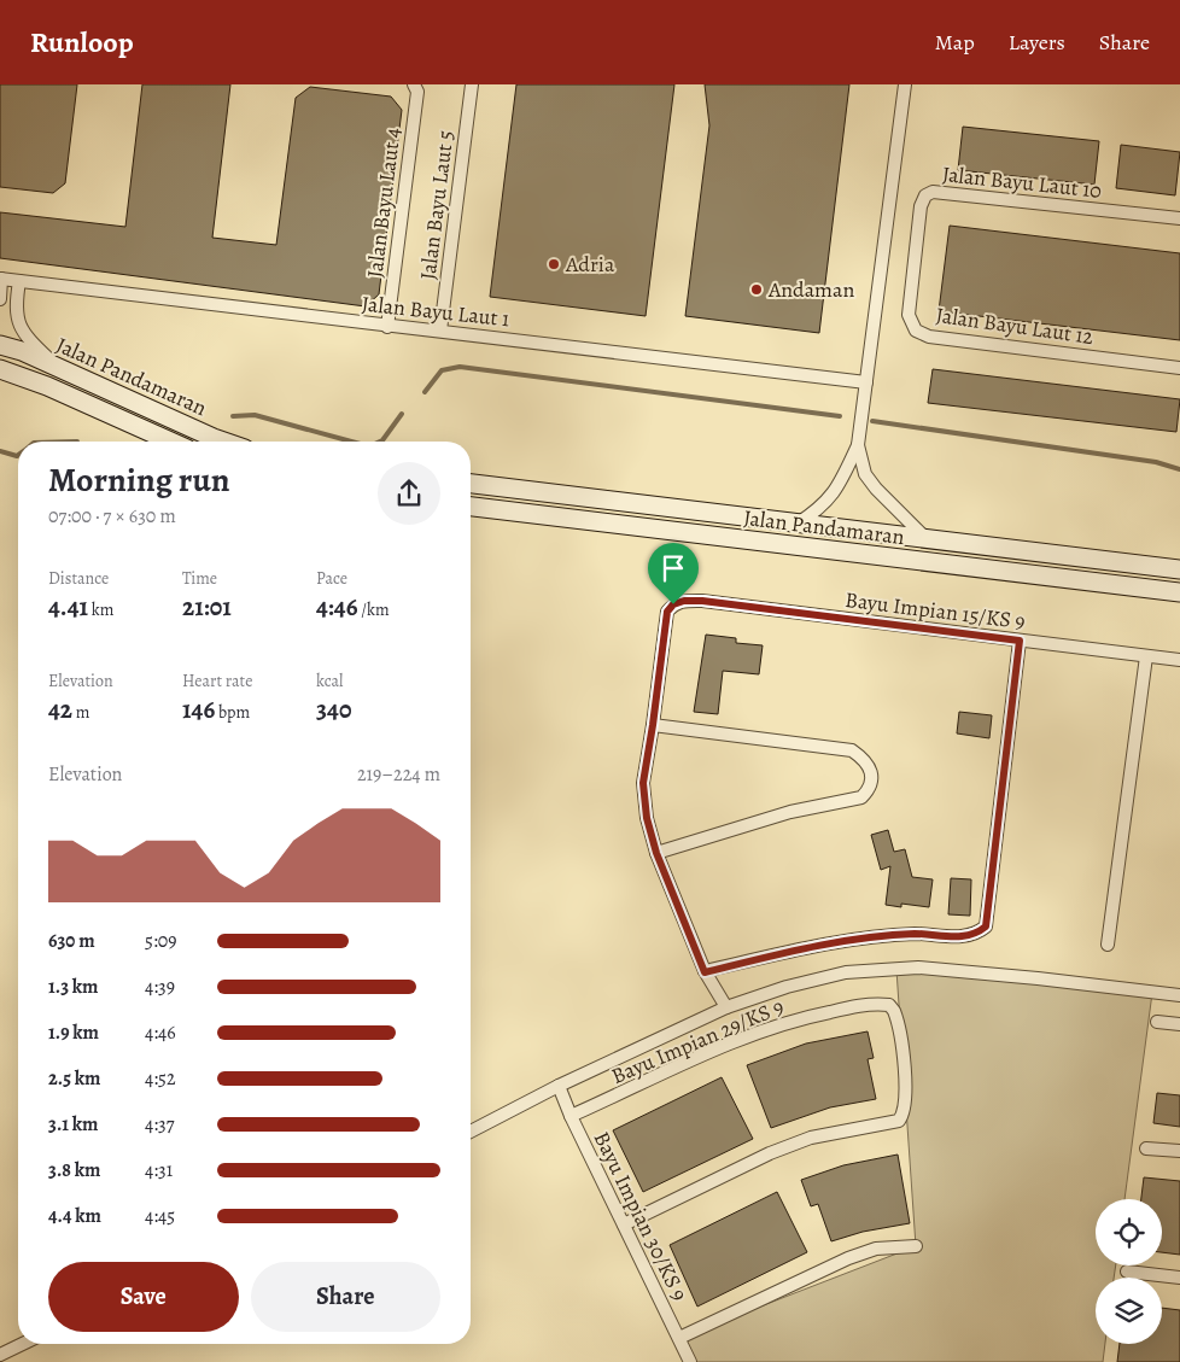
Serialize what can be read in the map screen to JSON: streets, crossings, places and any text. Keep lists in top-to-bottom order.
{
  "streets": {
    "main road": ["Jalan Pandamaran"],
    "street": [
      "Jalan Bayu Laut 10",
      "Jalan Bayu Laut 4",
      "Jalan Bayu Laut 5",
      "Jalan Bayu Laut 1",
      "Jalan Bayu Laut 12",
      "Bayu Impian 15/KS 9",
      "Bayu Impian 29/KS 9",
      "Bayu Impian 30/KS 9"
    ]
  },
  "crossings": [
    ["Jalan Bayu Laut 10", "Jalan Bayu Laut 12"],
    ["Jalan Bayu Laut 4", "Jalan Bayu Laut 1"],
    ["Jalan Bayu Laut 5", "Jalan Bayu Laut 1"],
    ["Bayu Impian 29/KS 9", "Bayu Impian 30/KS 9"]
  ],
  "places": ["Adria", "Andaman"],
  "page": {
    "header": "Runloop",
    "nav": ["Map", "Layers", "Share"],
    "heading": ["Morning run", "07:00 · 7 × 630 m"],
    "stats": [
      ["Distance", "4.41 km"],
      ["Time", "21:01"],
      ["Pace", "4:46 /km"],
      ["Elevation", "42 m"],
      ["Heart rate", "146 bpm"],
      ["kcal", "340"]
    ],
    "chart": ["Elevation", "219–224 m"],
    "list": [
      {
        "name": "630 m",
        "note": "5:09"
      },
      {
        "name": "1.3 km",
        "note": "4:39"
      },
      {
        "name": "1.9 km",
        "note": "4:46"
      },
      {
        "name": "2.5 km",
        "note": "4:52"
      },
      {
        "name": "3.1 km",
        "note": "4:37"
      },
      {
        "name": "3.8 km",
        "note": "4:31"
      },
      {
        "name": "4.4 km",
        "note": "4:45"
      }
    ],
    "buttons": ["Save", "Share"]
  }
}
